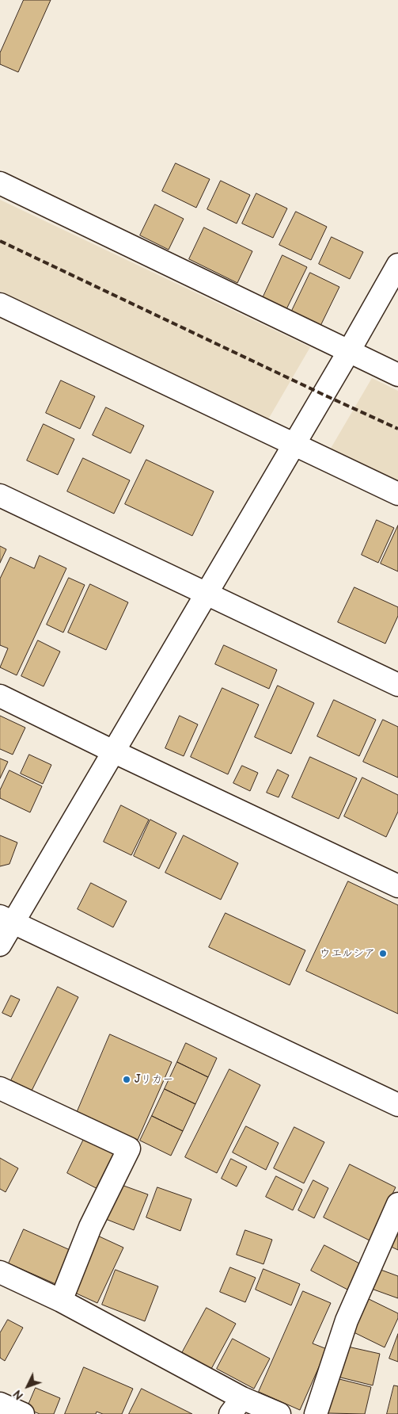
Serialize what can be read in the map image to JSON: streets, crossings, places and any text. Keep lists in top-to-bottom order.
{
  "places": ["ウエルシア", "Jリカー"],
  "north": "bottom left"
}
